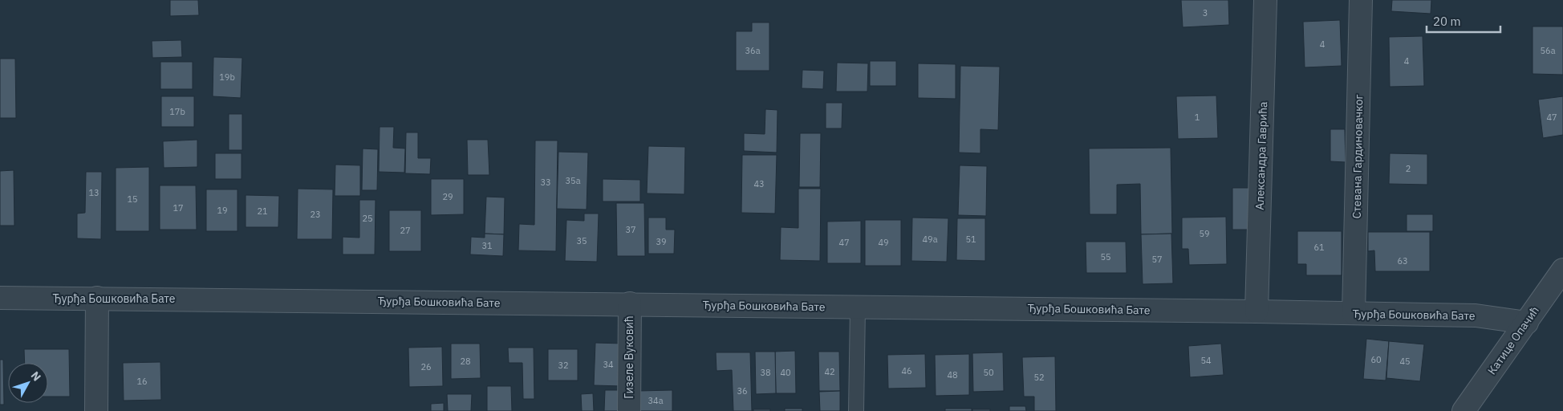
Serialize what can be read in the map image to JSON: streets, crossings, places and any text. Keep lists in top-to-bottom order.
{
  "streets": {
    "street": [
      "Александра Гаврића",
      "Стевана Гардиновачког",
      "Ђурђа Бошковића Бате",
      "Катице Опачић",
      "Гизеле Вуковић"
    ]
  },
  "crossings": [
    ["Александра Гаврића", "Ђурђа Бошковића Бате"],
    ["Стевана Гардиновачког", "Ђурђа Бошковића Бате"],
    ["Ђурђа Бошковића Бате", "Катице Опачић"],
    ["Ђурђа Бошковића Бате", "Гизеле Вуковић"]
  ],
  "house_numbers": [
    "3",
    "4",
    "36a",
    "56a",
    "4",
    "19b",
    "17b",
    "1",
    "47",
    "2",
    "35a",
    "33",
    "43",
    "13",
    "29",
    "15",
    "17",
    "19",
    "21",
    "23",
    "25",
    "37",
    "27",
    "59",
    "49a",
    "51",
    "35",
    "39",
    "47",
    "49",
    "31",
    "61",
    "55",
    "57",
    "63",
    "60",
    "54",
    "28",
    "45",
    "34",
    "32",
    "26",
    "46",
    "42",
    "38",
    "40",
    "50",
    "48",
    "52",
    "16",
    "36",
    "34a"
  ],
  "scale_bar": "20 m",
  "north": "top right"
}
